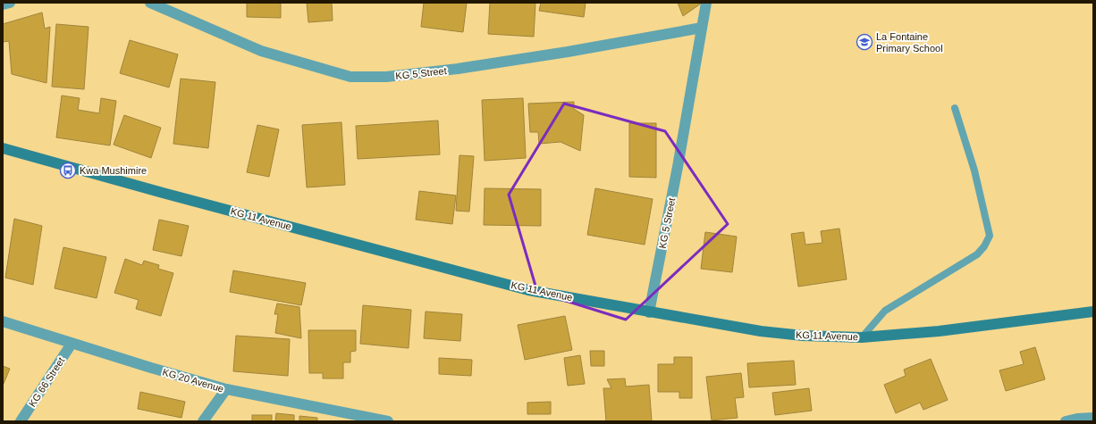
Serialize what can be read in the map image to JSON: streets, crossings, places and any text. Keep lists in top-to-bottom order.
{
  "streets": {
    "main road": ["KG 11 Avenue"],
    "street": ["KG 5 Street", "KG 20 Avenue", "KG 66 Street"]
  },
  "crossings": [
    ["KG 5 Street", "KG 11 Avenue"],
    ["KG 20 Avenue", "KG 66 Street"]
  ],
  "places": {
    "school or university": ["La Fontaine Primary School"],
    "bus stop": ["Kwa Mushimire"]
  }
}
